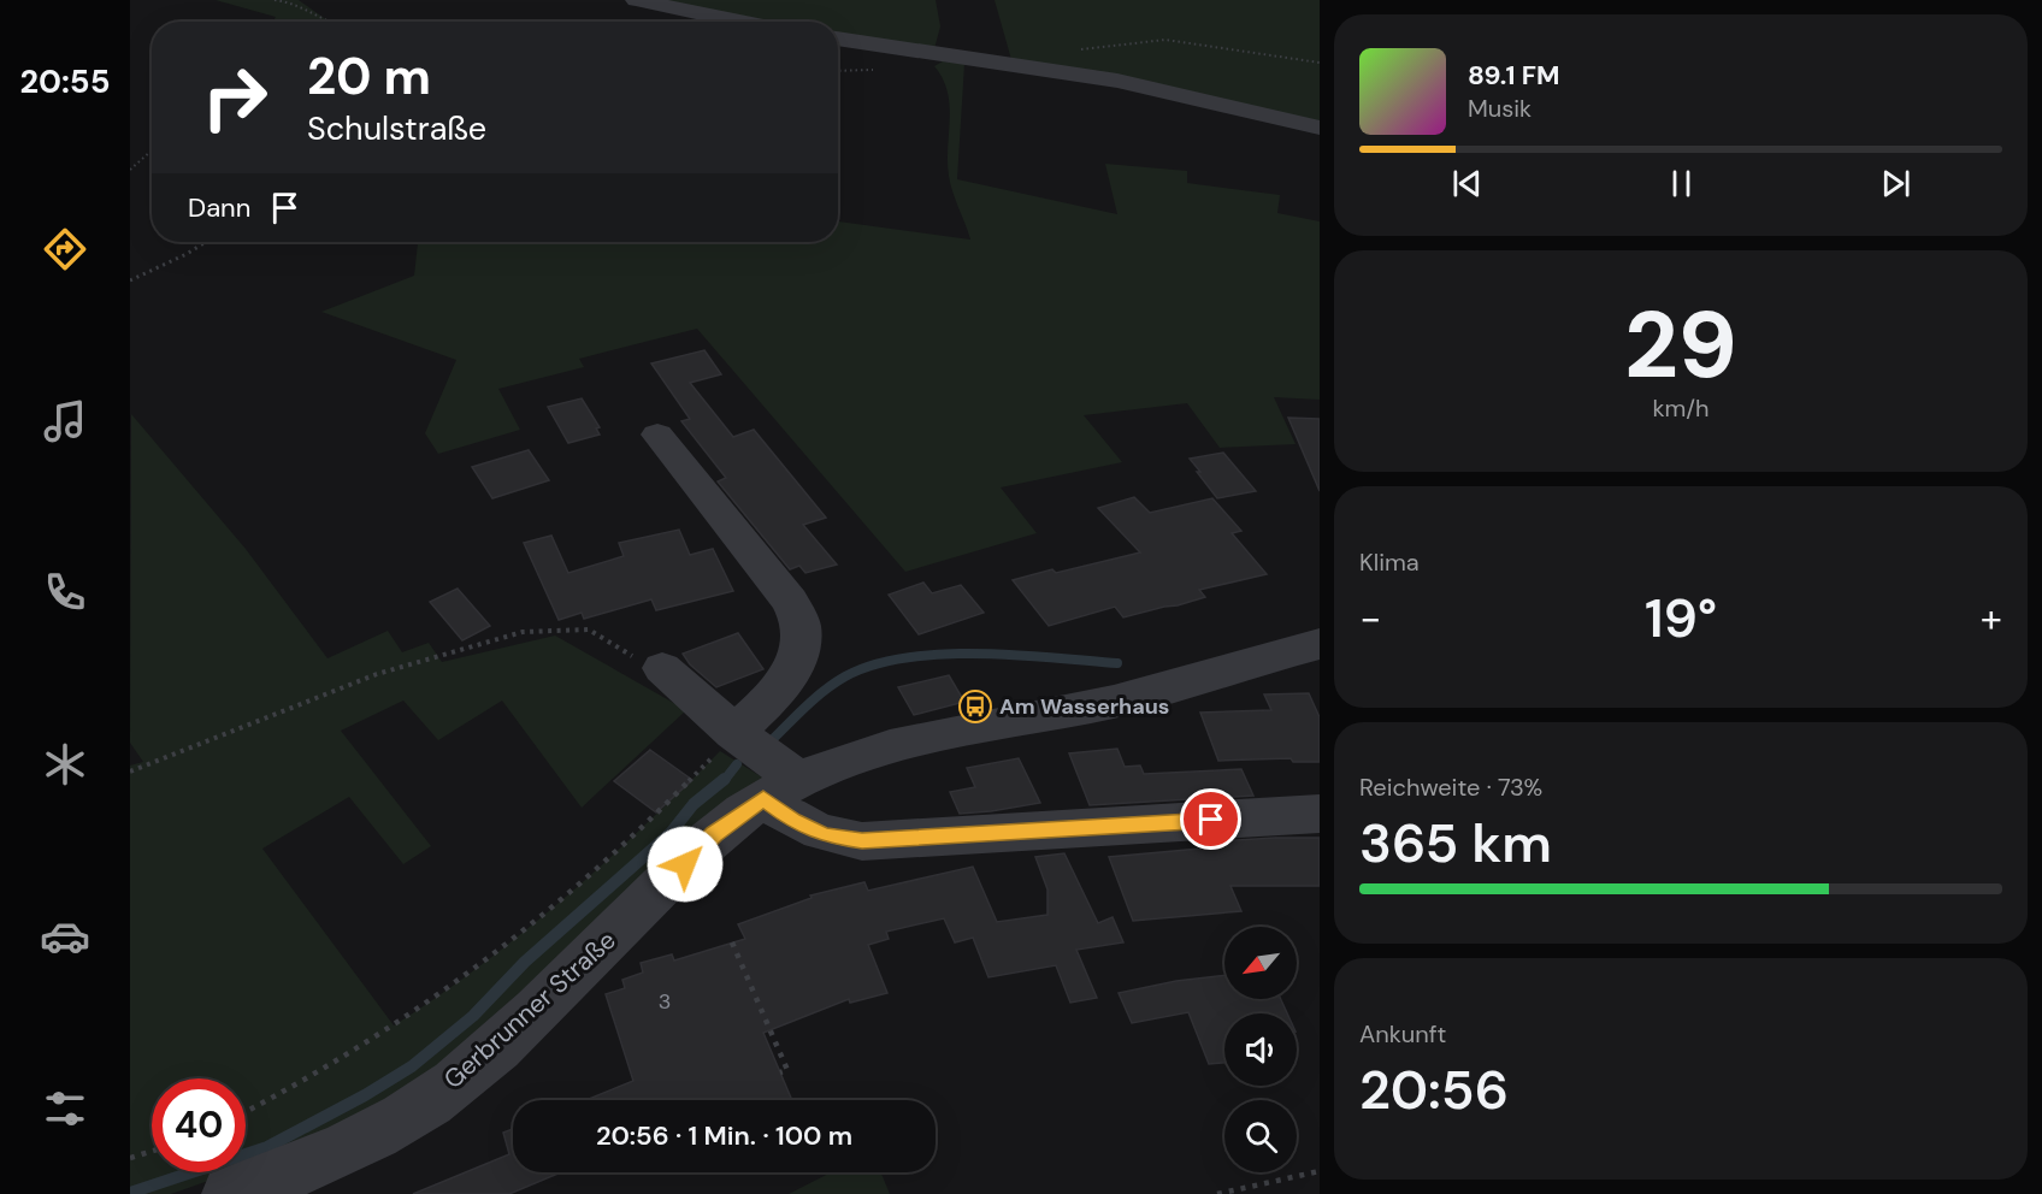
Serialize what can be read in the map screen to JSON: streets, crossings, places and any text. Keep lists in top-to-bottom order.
{
  "streets": {
    "street": ["Gerbrunner Straße"]
  },
  "places": {
    "bus stop": ["Am Wasserhaus"]
  },
  "house_numbers": ["3"],
  "north": "bottom left",
  "page": {
    "tabs": "20:55",
    "turn": ["20 m", "Schulstraße"],
    "song": ["89.1 FM", "Musik"],
    "then": "Dann",
    "tile": [
      ["29", "km/h"],
      "Klima",
      ["Reichweite · 73%", "365 km"],
      ["Ankunft", "20:56"]
    ],
    "heat": ["−", "19°", "+"],
    "limit": "40",
    "trip": "20:56 · 1 Min. · 100 m"
  }
}
